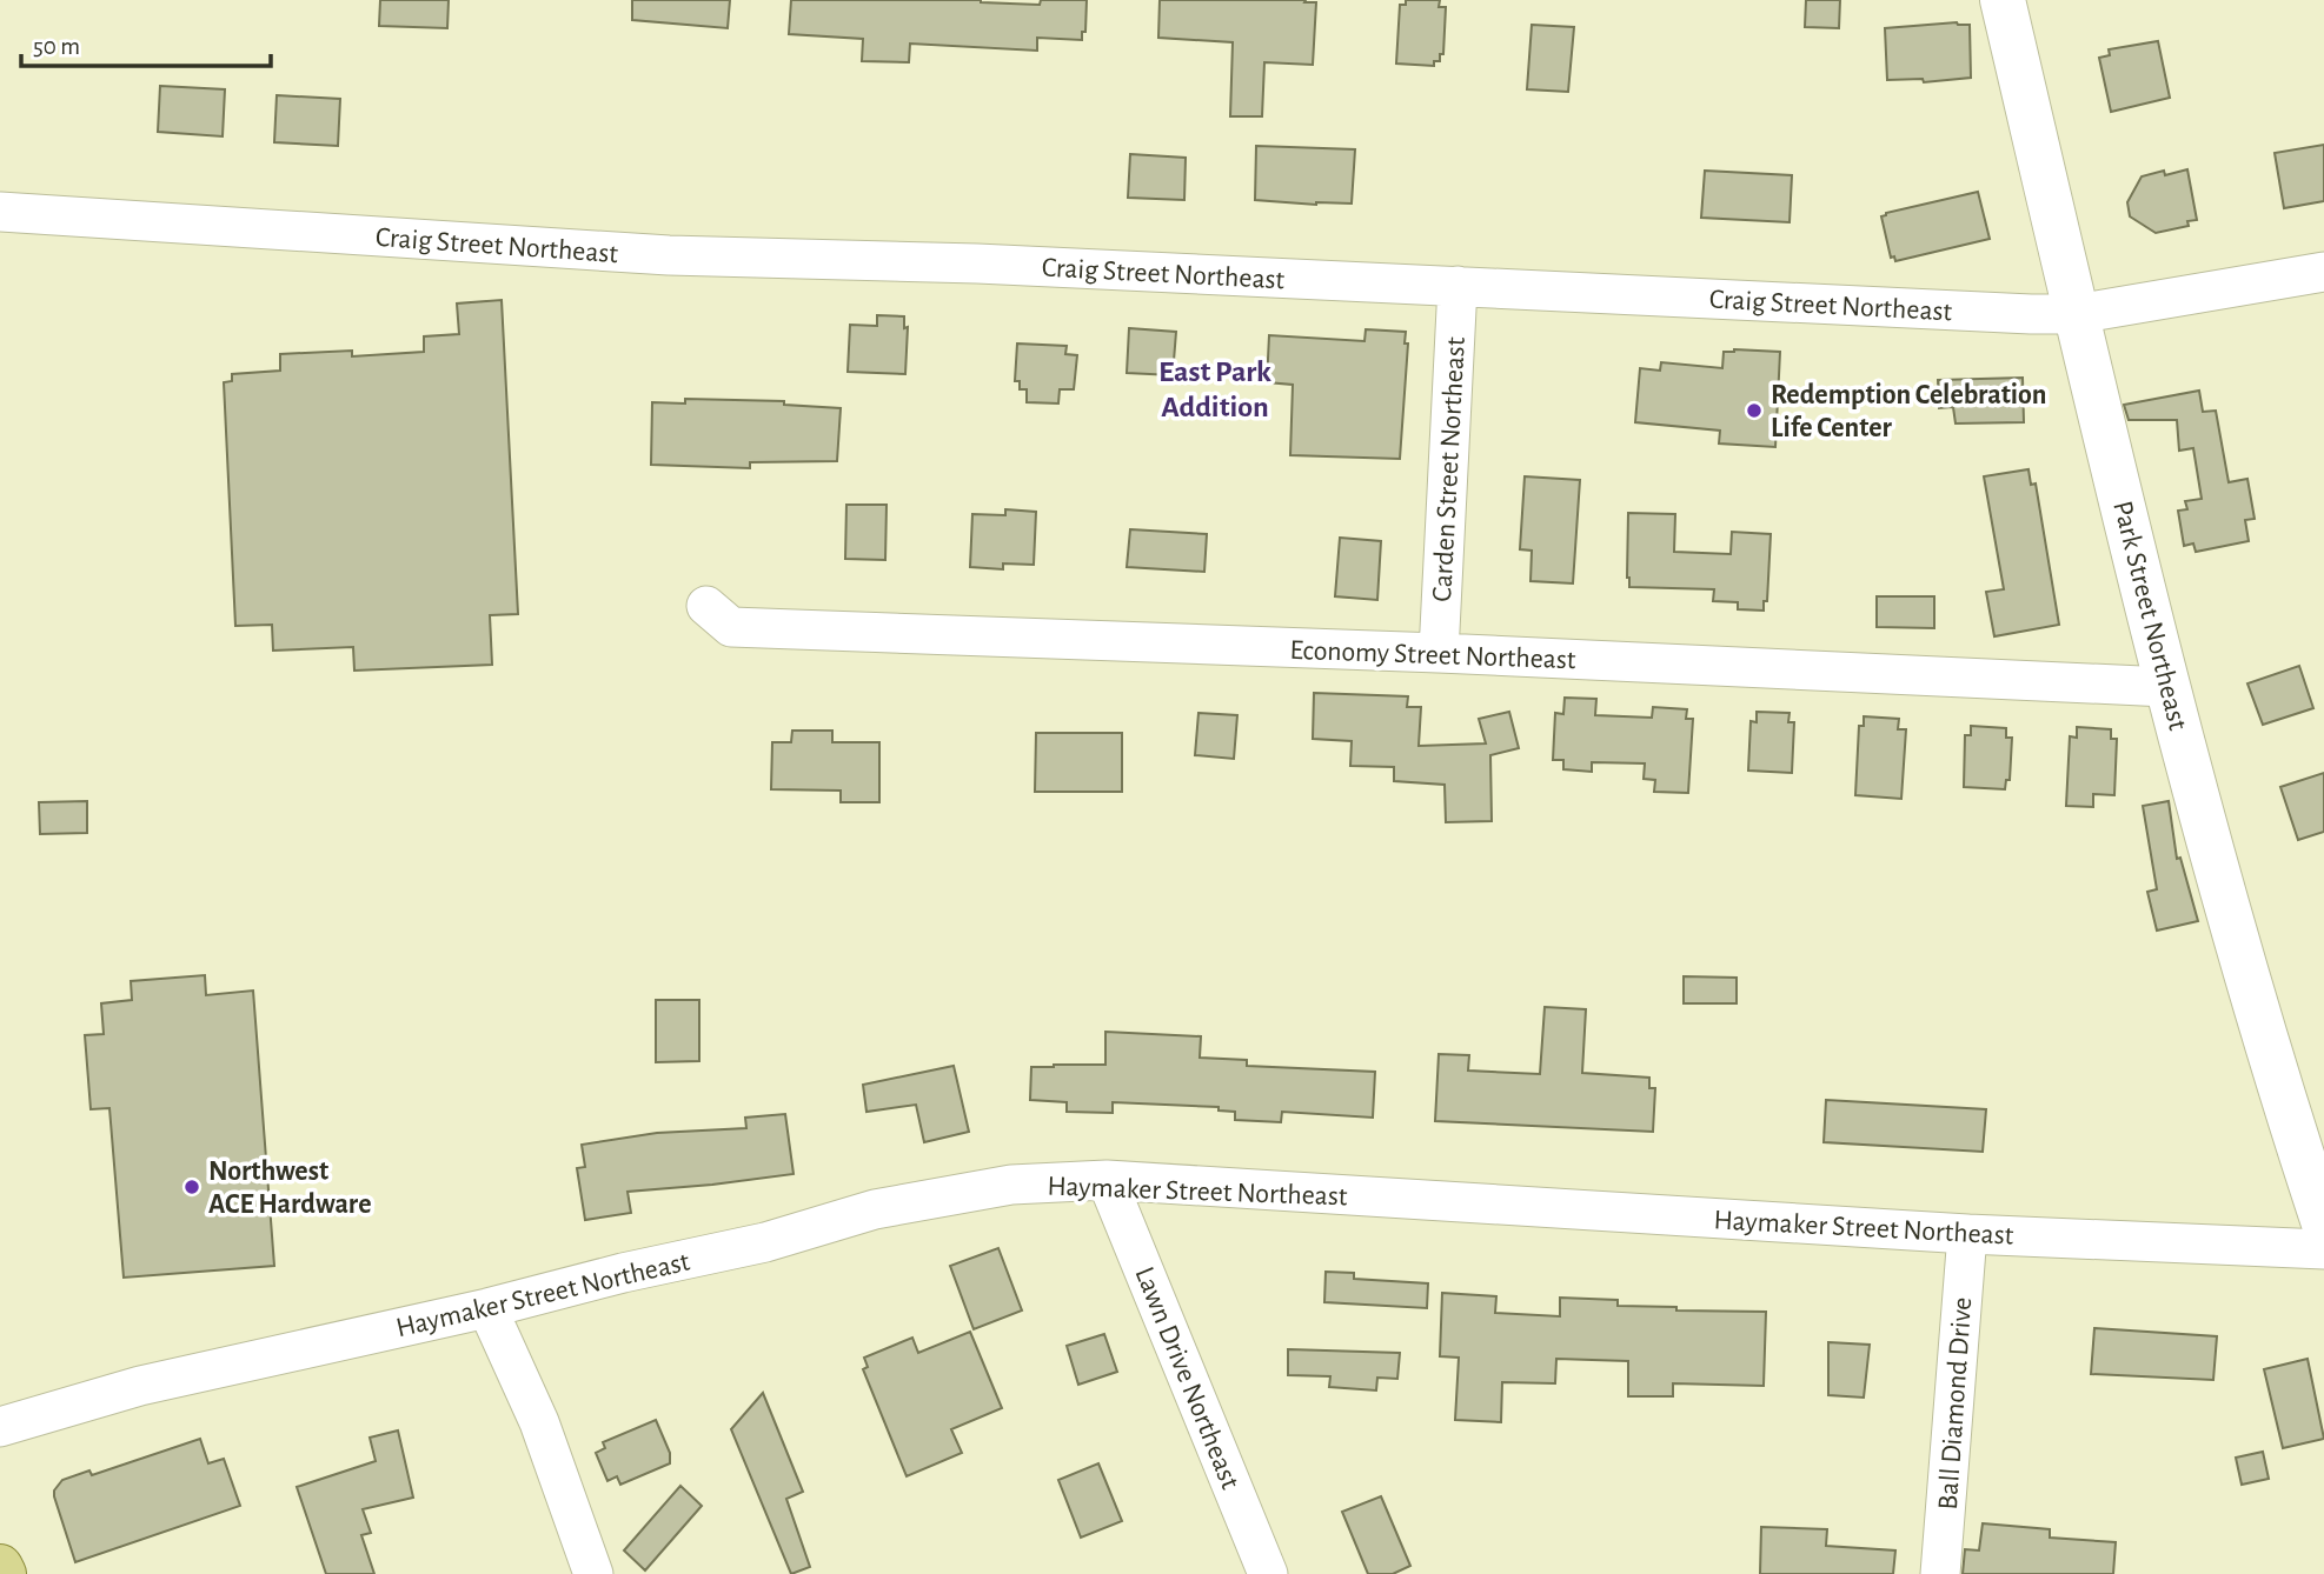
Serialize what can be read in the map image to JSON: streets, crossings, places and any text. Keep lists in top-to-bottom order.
{
  "streets": {
    "street": [
      "Craig Street Northeast",
      "Carden Street Northeast",
      "Park Street Northeast",
      "Economy Street Northeast",
      "Haymaker Street Northeast",
      "Lawn Drive Northeast",
      "Ball Diamond Drive"
    ]
  },
  "crossings": [
    ["Craig Street Northeast", "Carden Street Northeast"],
    ["Craig Street Northeast", "Park Street Northeast"],
    ["Carden Street Northeast", "Economy Street Northeast"],
    ["Park Street Northeast", "Economy Street Northeast"],
    ["Haymaker Street Northeast", "Lawn Drive Northeast"],
    ["Haymaker Street Northeast", "Ball Diamond Drive"]
  ],
  "districts": ["East Park Addition"],
  "places": ["Redemption Celebration Life Center", "Northwest ACE Hardware"],
  "scale_bar": "50 m"
}
